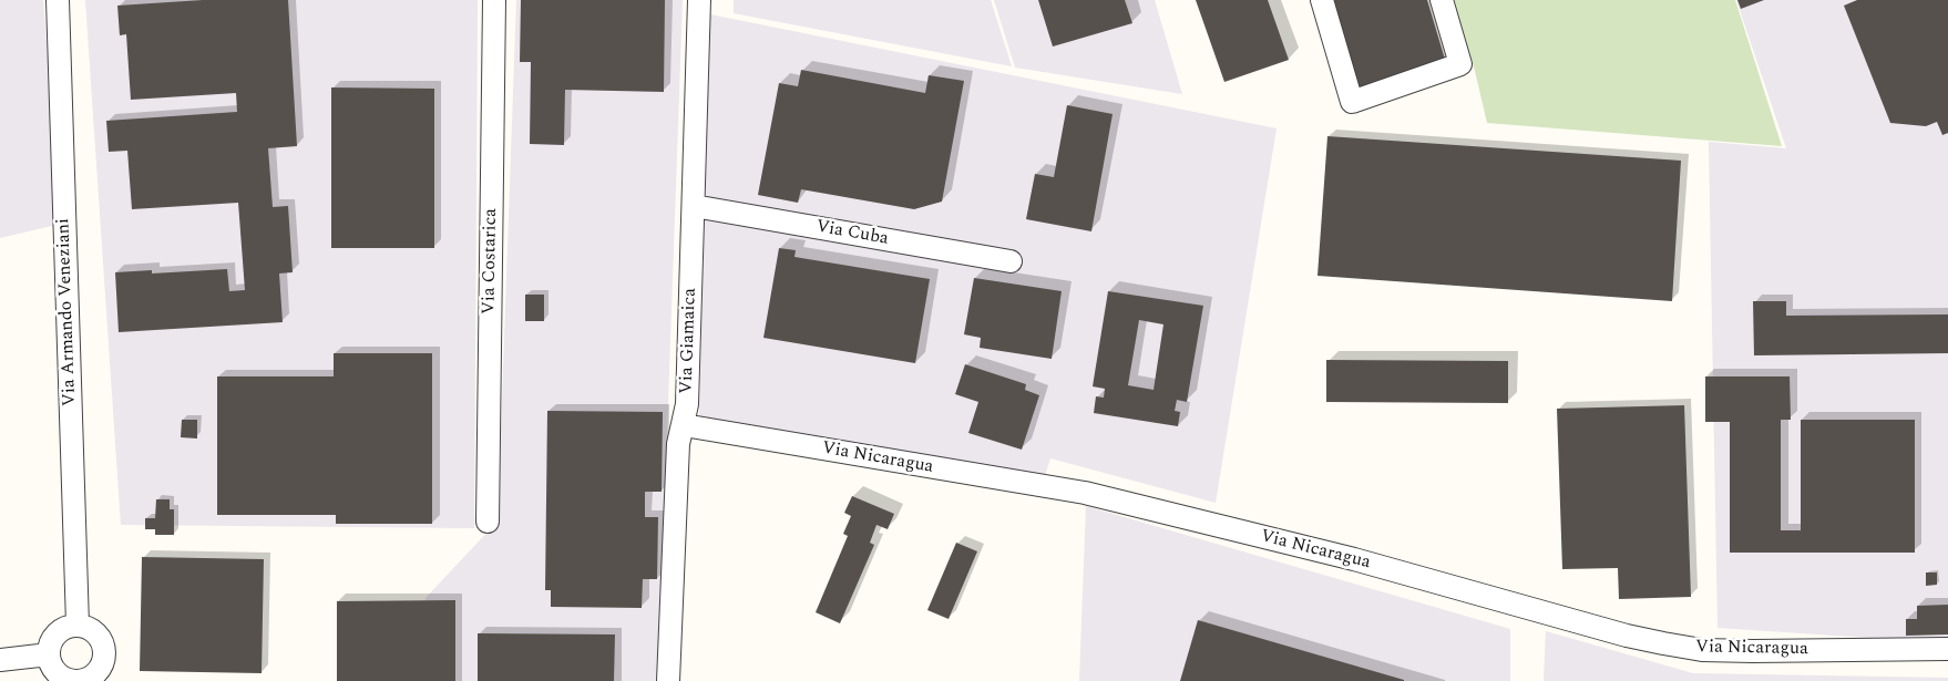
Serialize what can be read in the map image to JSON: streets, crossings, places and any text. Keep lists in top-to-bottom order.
{
  "streets": {
    "street": [
      "Via Cuba",
      "Via Costarica",
      "Via Armando Veneziani",
      "Via Giamaica",
      "Via Nicaragua"
    ]
  },
  "crossings": [
    ["Via Cuba", "Via Giamaica"],
    ["Via Giamaica", "Via Nicaragua"]
  ]
}
